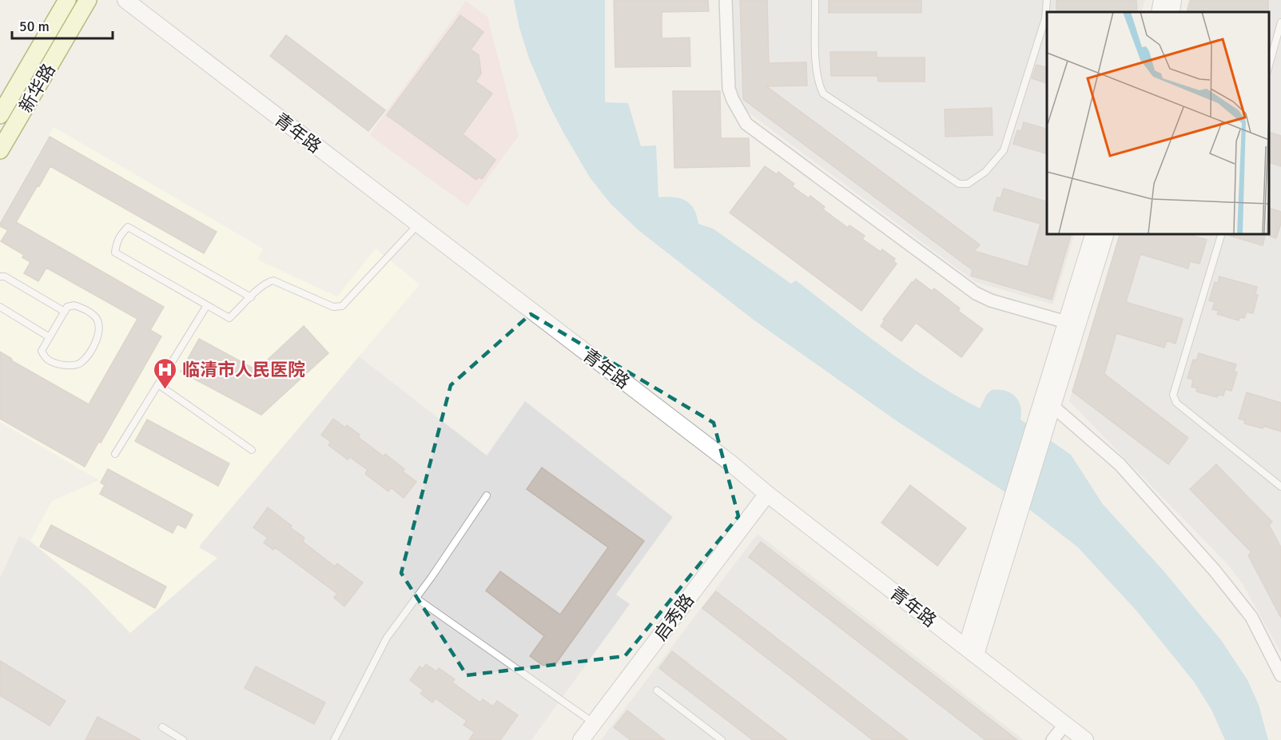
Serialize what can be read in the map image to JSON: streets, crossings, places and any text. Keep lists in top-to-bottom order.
{
  "streets": {
    "main road": ["新华路"],
    "street": ["青年路", "启秀路"]
  },
  "crossings": [
    ["青年路", "启秀路"]
  ],
  "places": {
    "hospital": ["临清市人民医院"]
  },
  "scale_bar": "50 m"
}
